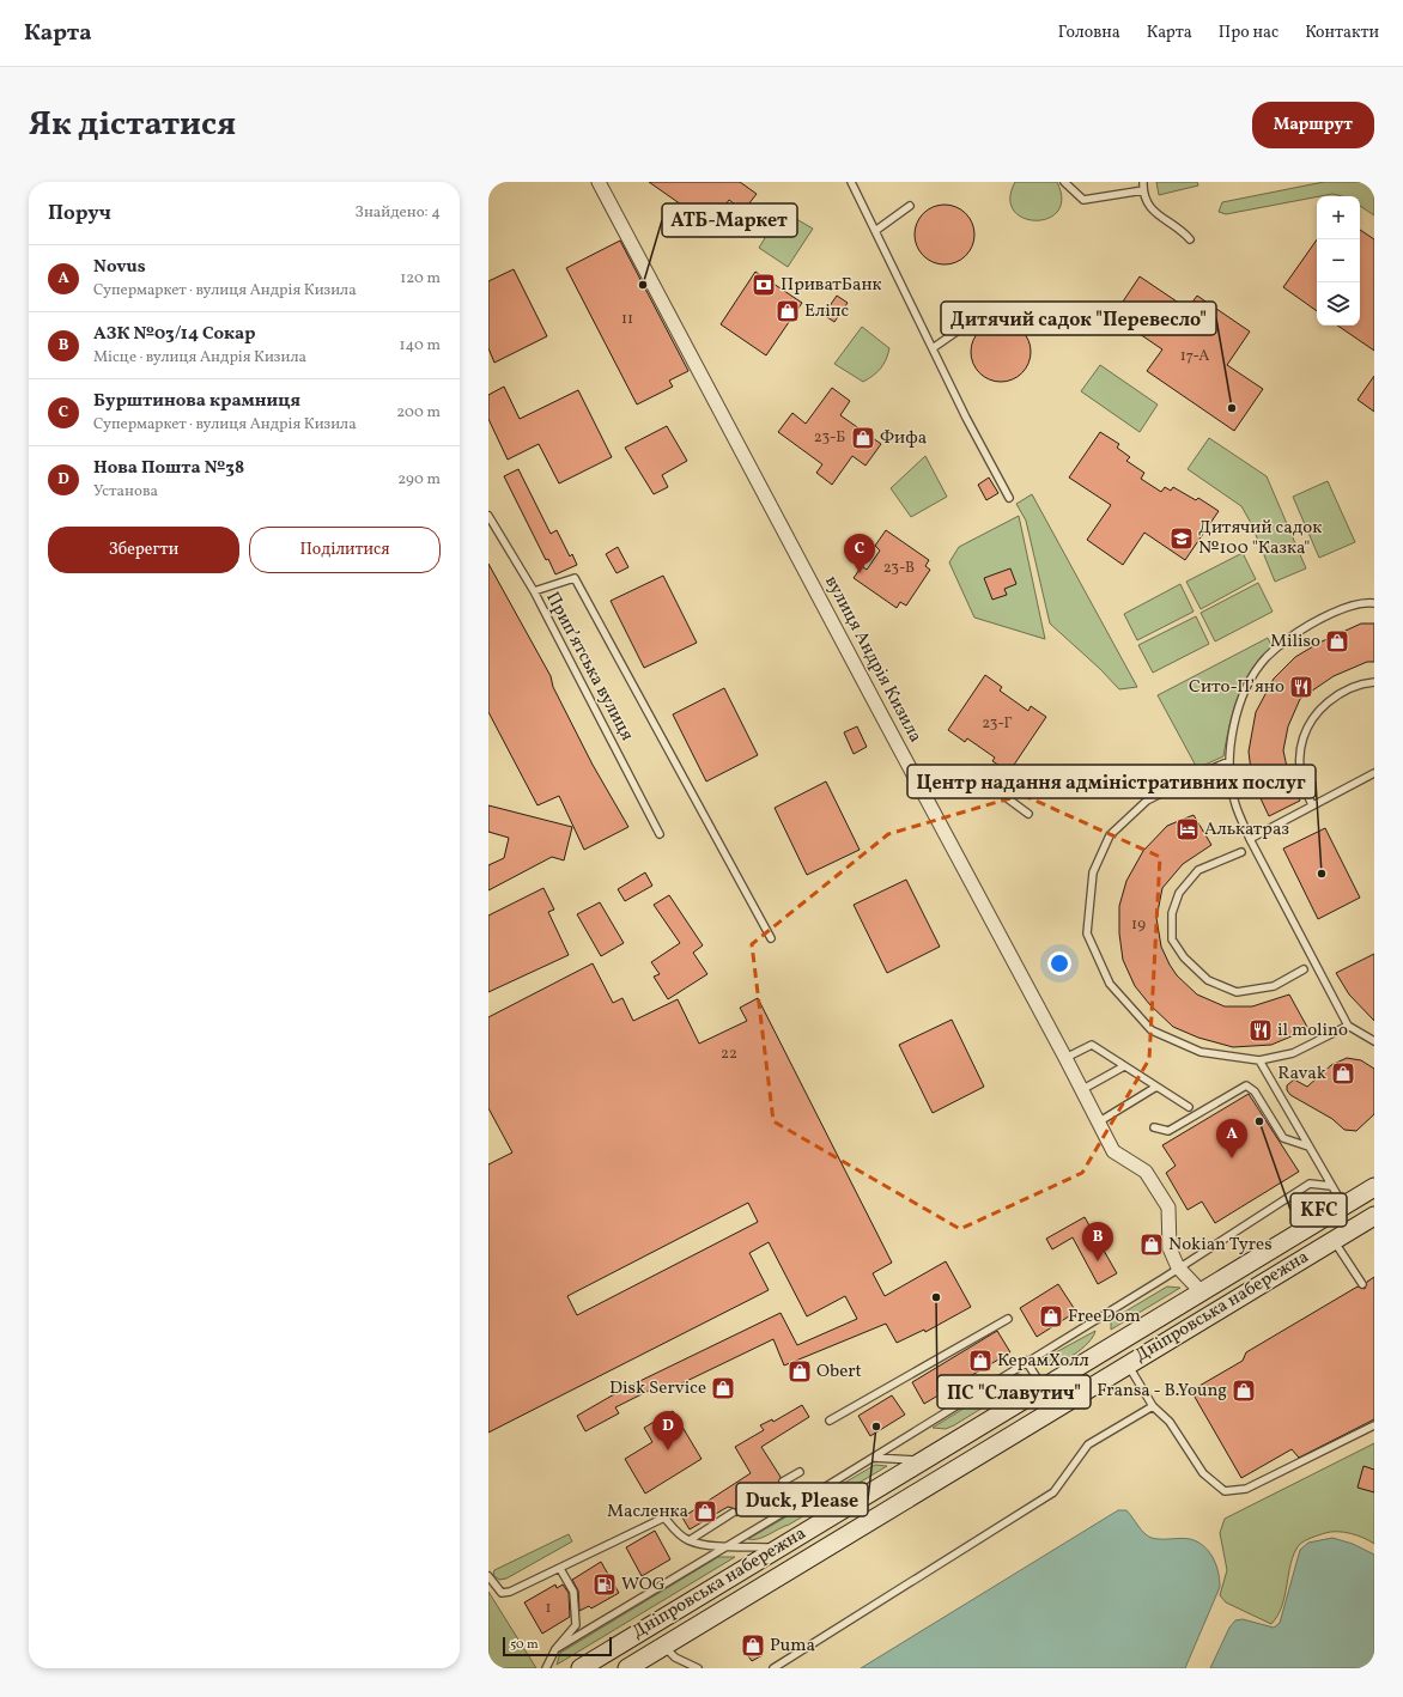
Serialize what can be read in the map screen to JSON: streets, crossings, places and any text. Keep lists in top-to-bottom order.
{
  "streets": {
    "main road": ["Дніпровська набережна"],
    "street": ["вулиця Андрія Кизила"],
    "lane": ["Припʼятська вулиця"]
  },
  "crossings": [
    ["вулиця Андрія Кизила", "Дніпровська набережна"]
  ],
  "places": {
    "other": [
      "АТБ-Маркет",
      "Дитячий садок \"Перевесло\"",
      "Центр надання адміністративних послуг",
      "KFC",
      "ПС \"Славутич\"",
      "Duck, Please"
    ],
    "bank": ["ПриватБанк"],
    "shop": [
      "Еліпс",
      "Фифа",
      "Miliso",
      "Ravak",
      "Nokian Tyres",
      "FreeDom",
      "КерамХолл",
      "Obert",
      "Disk Service",
      "Fransa - B.Young",
      "Масленка",
      "Puma"
    ],
    "school or university": ["Дитячий садок №100 \"Казка\""],
    "restaurant": ["Сито-П’яно", "il molino"],
    "hotel": ["Алькатраз"],
    "fuel station": ["WOG"]
  },
  "house_numbers": [
    "11",
    "17-А",
    "23-Б",
    "23-В",
    "23-Г",
    "19",
    "22",
    "1"
  ],
  "scale_bar": "50 m",
  "page": {
    "header": "Карта",
    "nav": [
      "Головна",
      "Карта",
      "Про нас",
      "Контакти"
    ],
    "title": "Як дістатися",
    "buttons": [
      "Маршрут",
      ["Зберегти", "Поділитися"]
    ],
    "heading": ["Поруч", "Знайдено: 4"],
    "map_buttons": ["+", "−"],
    "list": [
      {
        "mark": "A",
        "name": "Novus",
        "note": "Супермаркет · вулиця Андрія Кизила",
        "value": "120 m"
      },
      {
        "mark": "B",
        "name": "АЗК №03/14 Сокар",
        "note": "Місце · вулиця Андрія Кизила",
        "value": "140 m"
      },
      {
        "mark": "C",
        "name": "Бурштинова крамниця",
        "note": "Супермаркет · вулиця Андрія Кизила",
        "value": "200 m"
      },
      {
        "mark": "D",
        "name": "Нова Пошта №38",
        "note": "Установа",
        "value": "290 m"
      }
    ],
    "pins": [
      "C",
      "A",
      "B",
      "D"
    ],
    "scale": "50 m"
  }
}
